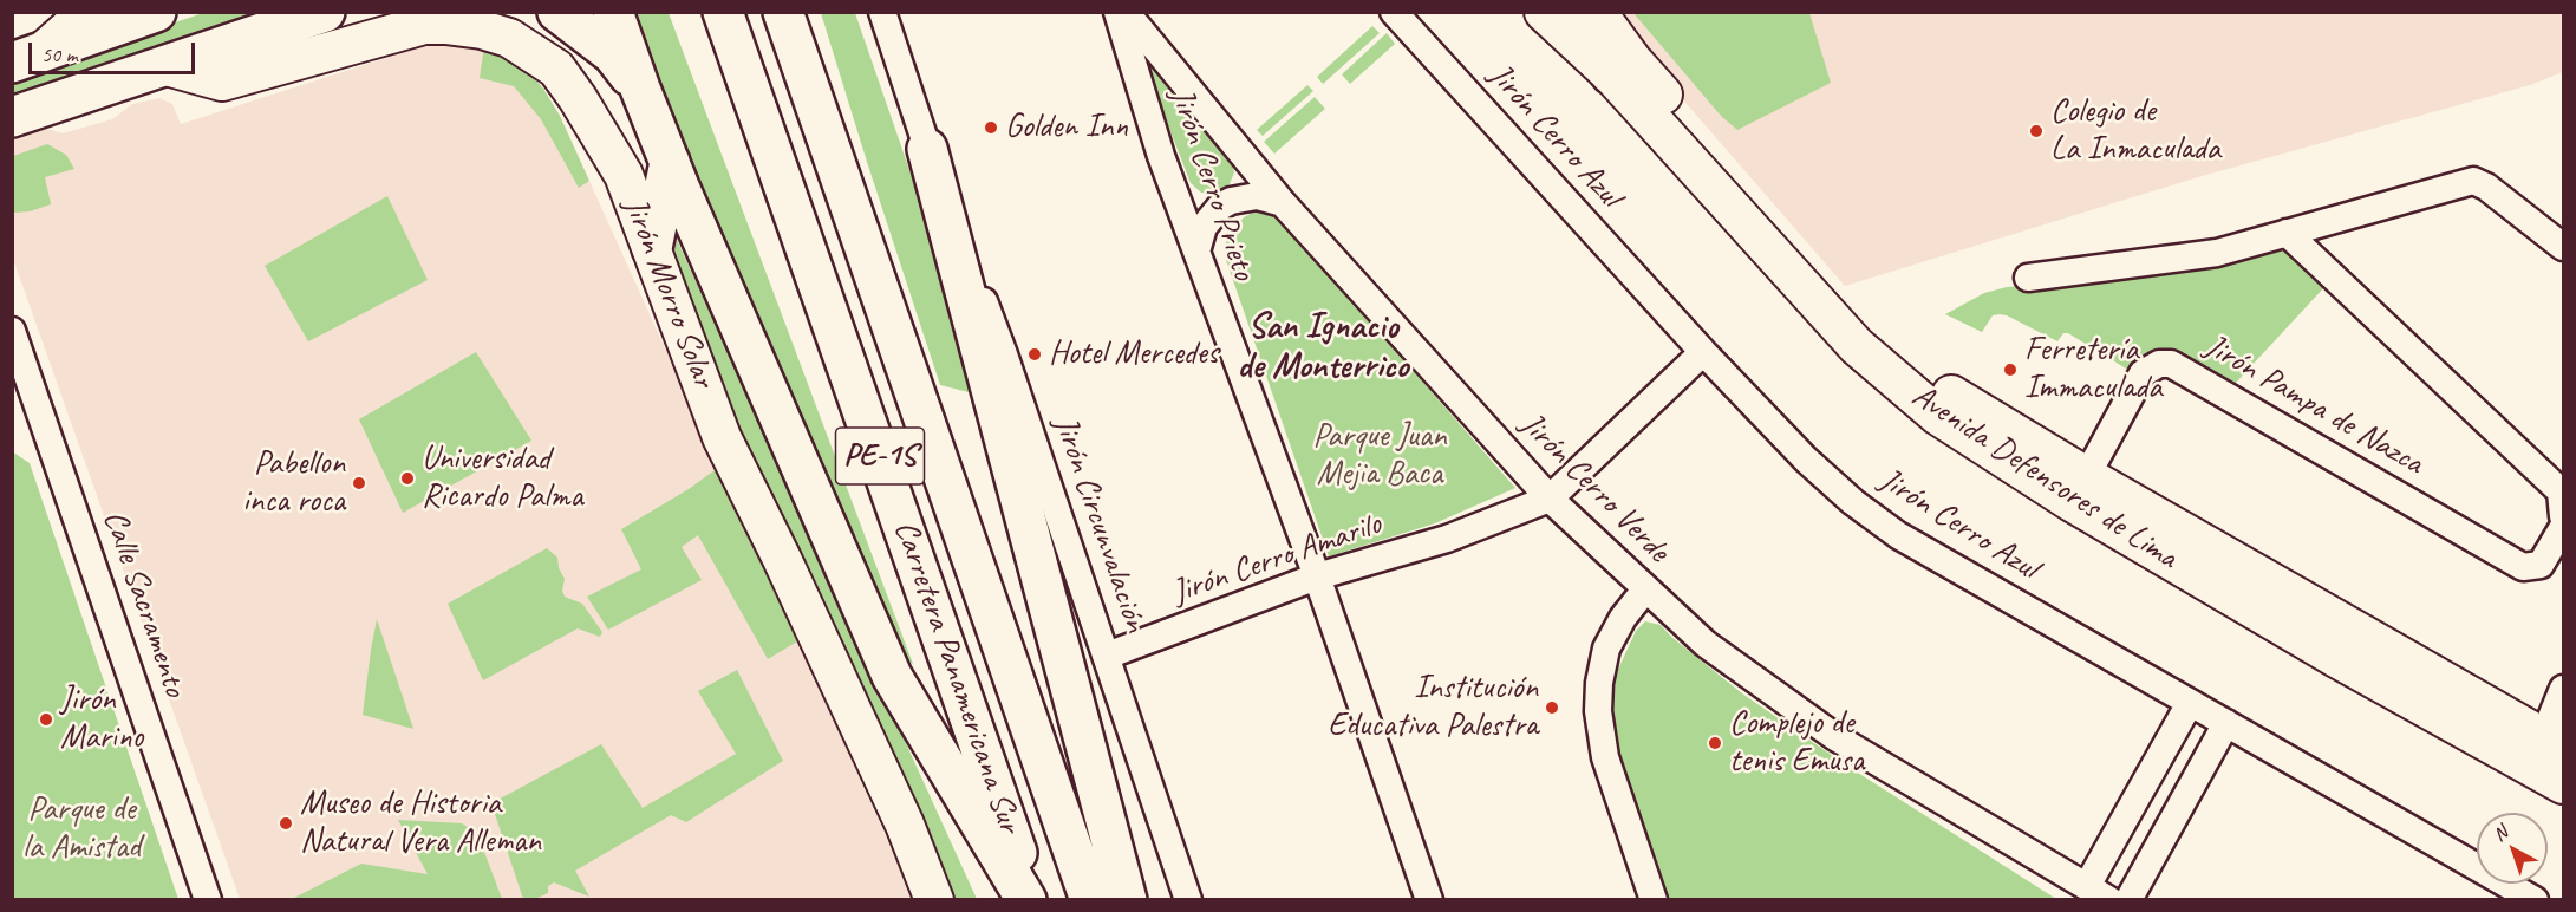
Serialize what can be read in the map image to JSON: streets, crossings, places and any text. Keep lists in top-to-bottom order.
{
  "streets": {
    "main road": [
      "Jirón Morro Solar",
      "PE-1S",
      "Avenida Defensores de Lima",
      "Carretera Panamericana Sur"
    ],
    "street": [
      "Jirón Cerro Azul",
      "Jirón Cerro Prieto",
      "Jirón Pampa de Nazca",
      "Jirón Cerro Verde",
      "Jirón Circunvalación",
      "Jirón Cerro Amarilo",
      "Calle Sacramento"
    ]
  },
  "crossings": [
    ["Jirón Cerro Azul", "Jirón Cerro Amarilo"],
    ["Jirón Cerro Prieto", "Jirón Cerro Amarilo"],
    ["Jirón Pampa de Nazca", "Avenida Defensores de Lima"],
    ["Jirón Cerro Verde", "Jirón Cerro Amarilo"],
    ["Jirón Circunvalación", "Jirón Cerro Amarilo"]
  ],
  "districts": ["San Ignacio de Monterrico"],
  "parks": ["Parque Juan Mejia Baca", "Parque de la Amistad"],
  "places": [
    "Golden Inn",
    "Colegio de La Inmaculada",
    "Hotel Mercedes",
    "Ferretería Immaculada",
    "Universidad Ricardo Palma",
    "Pabellon inca roca",
    "Institución Educativa Palestra",
    "Jirón Marino",
    "Complejo de tenis Emusa",
    "Museo de Historia Natural Vera Alleman"
  ],
  "scale_bar": "50 m",
  "north": "top left"
}
